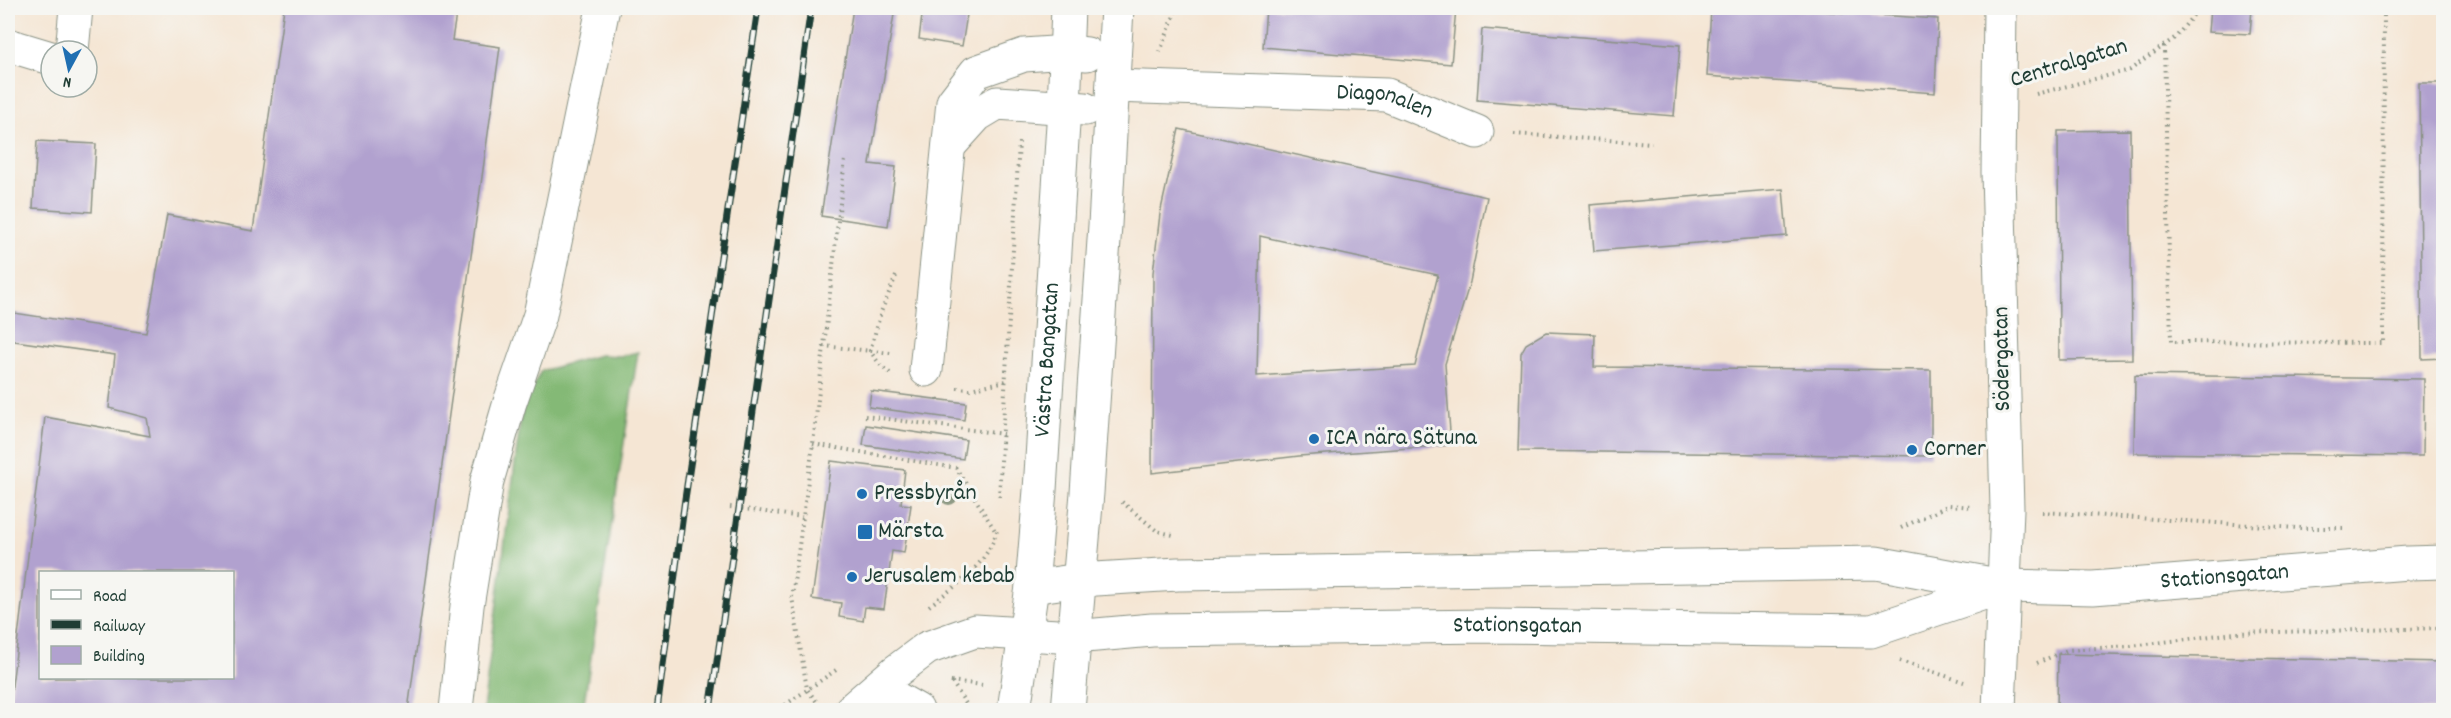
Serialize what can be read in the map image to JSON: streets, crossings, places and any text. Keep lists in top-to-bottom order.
{
  "streets": {
    "street": [
      "Diagonalen",
      "Södergatan",
      "Västra Bangatan",
      "Stationsgatan"
    ],
    "path": ["Centralgatan"]
  },
  "crossings": [
    ["Centralgatan", "Södergatan"],
    ["Diagonalen", "Västra Bangatan"],
    ["Södergatan", "Stationsgatan"],
    ["Västra Bangatan", "Stationsgatan"]
  ],
  "places": {
    "other": [
      "ICA nära Sätuna",
      "Corner",
      "Pressbyrån",
      "Jerusalem kebab"
    ],
    "transit": ["Märsta"]
  },
  "legend": ["Road", "Railway", "Building"],
  "north": "bottom"
}
